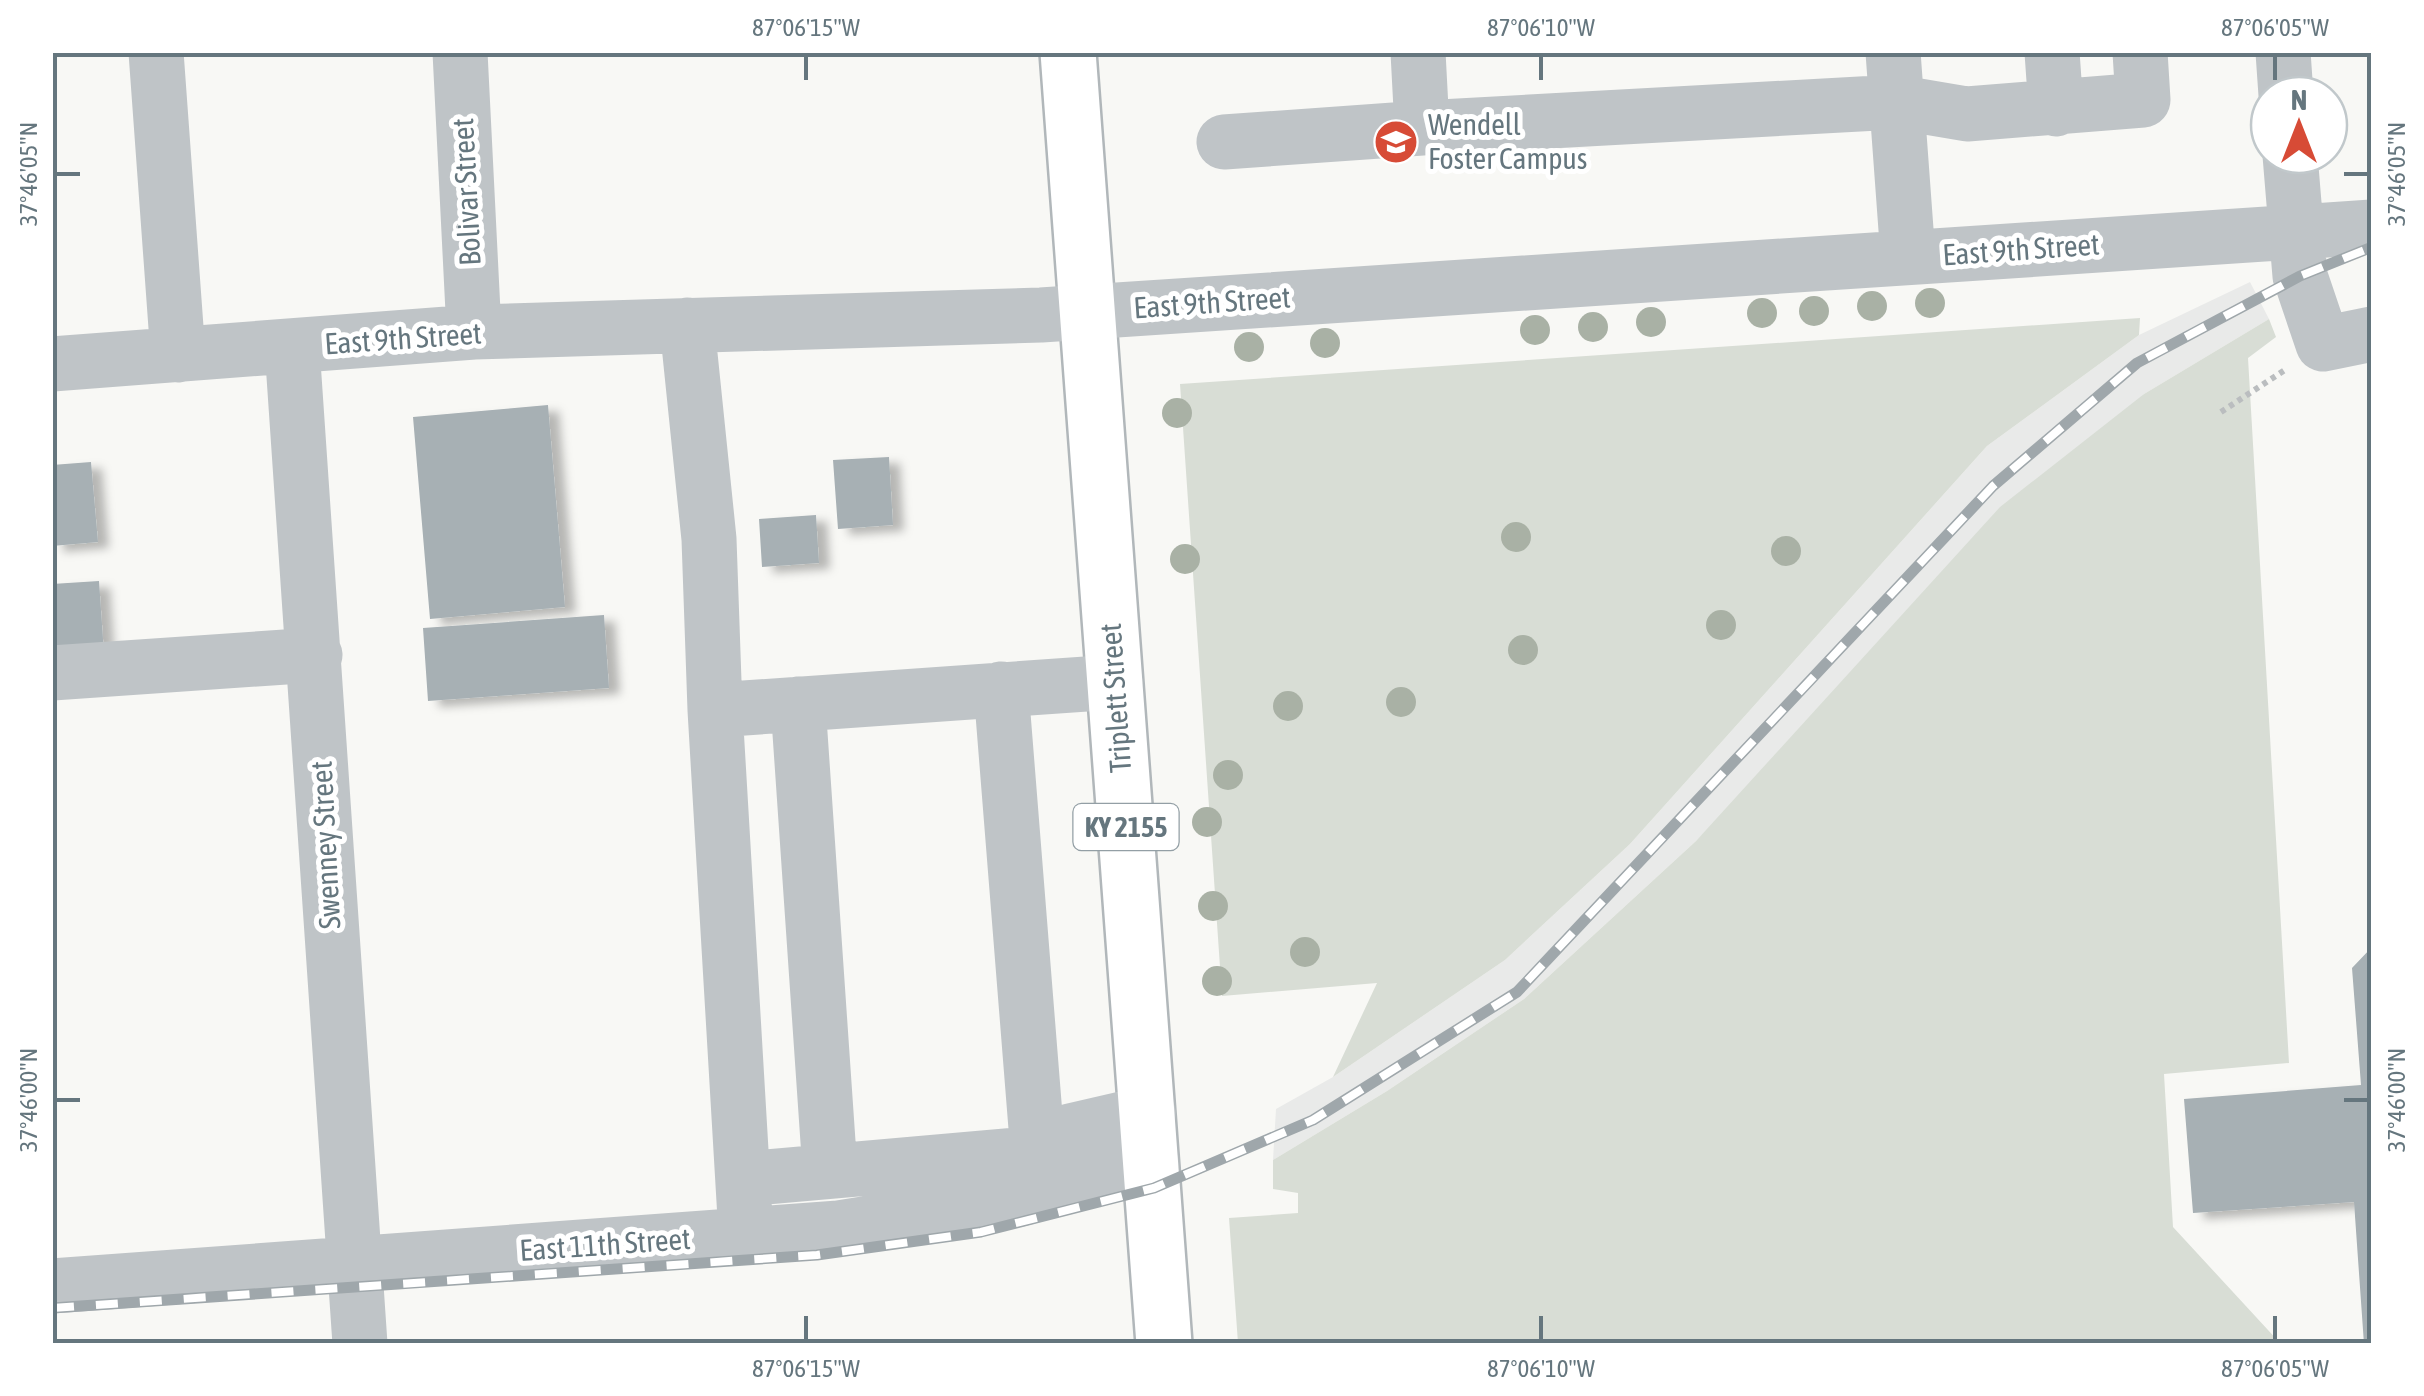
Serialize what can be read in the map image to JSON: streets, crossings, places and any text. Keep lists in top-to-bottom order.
{
  "streets": {
    "main road": ["Triplett Street", "KY 2155"],
    "street": [
      "Bolivar Street",
      "East 9th Street",
      "Swenney Street",
      "East 11th Street"
    ]
  },
  "crossings": [
    ["Bolivar Street", "East 9th Street"],
    ["East 9th Street", "Triplett Street"],
    ["East 9th Street", "Swenney Street"],
    ["Triplett Street", "East 11th Street"],
    ["Swenney Street", "East 11th Street"]
  ],
  "places": {
    "school or university": ["Wendell Foster Campus"]
  },
  "north": "top",
  "coordinates": [
    "87°06'15\"W",
    "87°06'10\"W",
    "87°06'05\"W",
    "37°46'05\"N",
    "37°46'00\"N"
  ]
}
